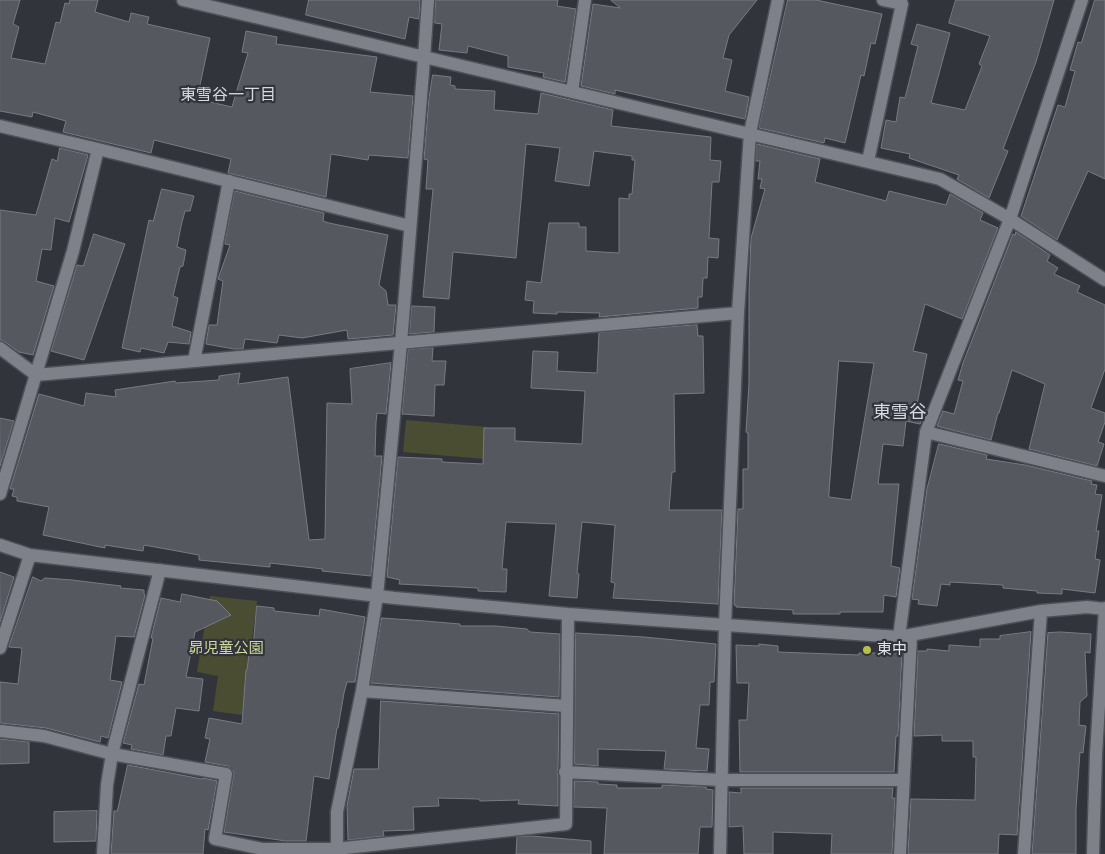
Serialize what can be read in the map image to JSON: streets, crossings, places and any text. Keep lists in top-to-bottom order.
{
  "districts": ["東雪谷一丁目", "東雪谷"],
  "parks": ["昴児童公園"],
  "places": ["東中"]
}
